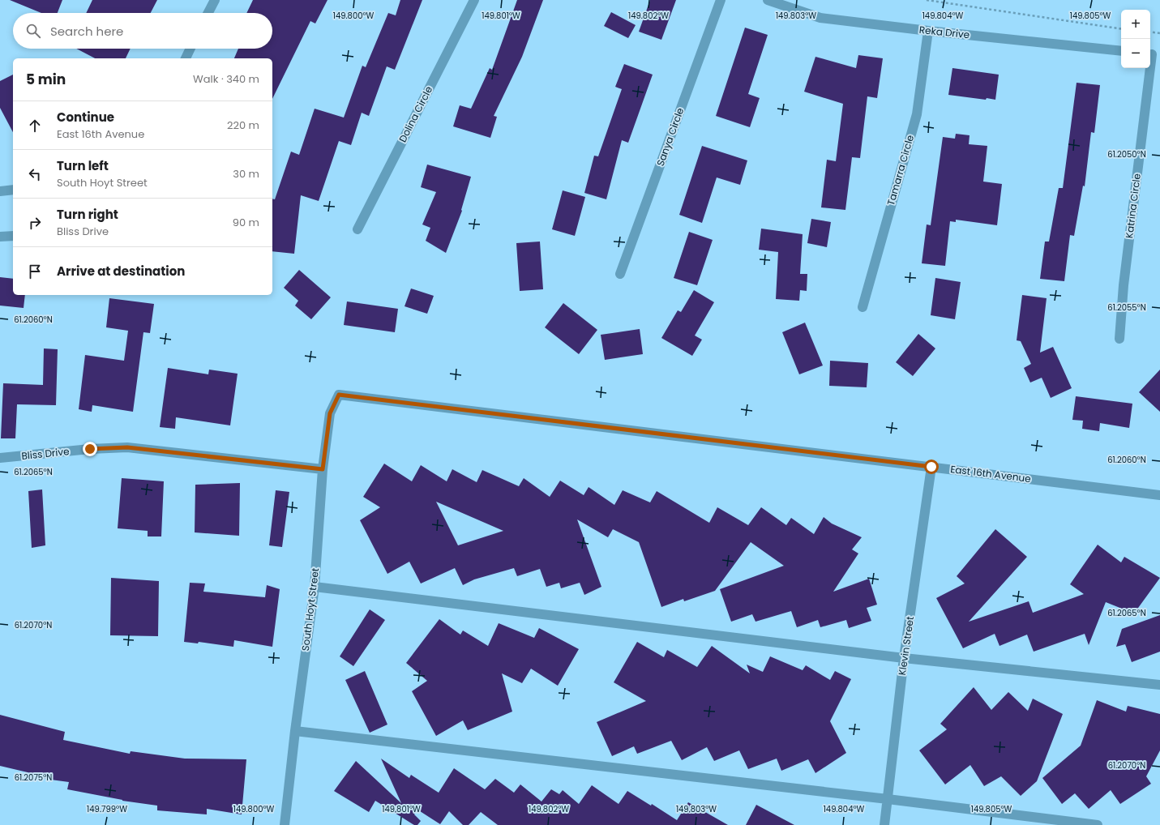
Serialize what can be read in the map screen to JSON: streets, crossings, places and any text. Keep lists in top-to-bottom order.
{
  "streets": {
    "street": [
      "Reka Drive",
      "Dolina Circle",
      "Sanya Circle",
      "Tamarra Circle",
      "Katrina Circle",
      "Bliss Drive",
      "East 16th Avenue",
      "South Hoyt Street",
      "Klevin Street"
    ]
  },
  "crossings": [
    ["Reka Drive", "Tamarra Circle"],
    ["Bliss Drive", "South Hoyt Street"],
    ["East 16th Avenue", "South Hoyt Street"],
    ["East 16th Avenue", "Klevin Street"]
  ],
  "page": {
    "map_buttons": ["+", "−"],
    "search": "Search here",
    "heading": ["5 min", "Walk · 340 m"],
    "list": [
      ["Continue", "East 16th Avenue", "220 m"],
      ["Turn left", "South Hoyt Street", "30 m"],
      ["Turn right", "Bliss Drive", "90 m"],
      "Arrive at destination"
    ]
  },
  "coordinates": [
    "149.800°W",
    "149.801°W",
    "149.802°W",
    "149.803°W",
    "149.804°W",
    "149.805°W",
    "61.2050°N",
    "61.2055°N",
    "61.2060°N",
    "61.2065°N",
    "61.2070°N",
    "61.2075°N",
    "149.799°W"
  ]
}
